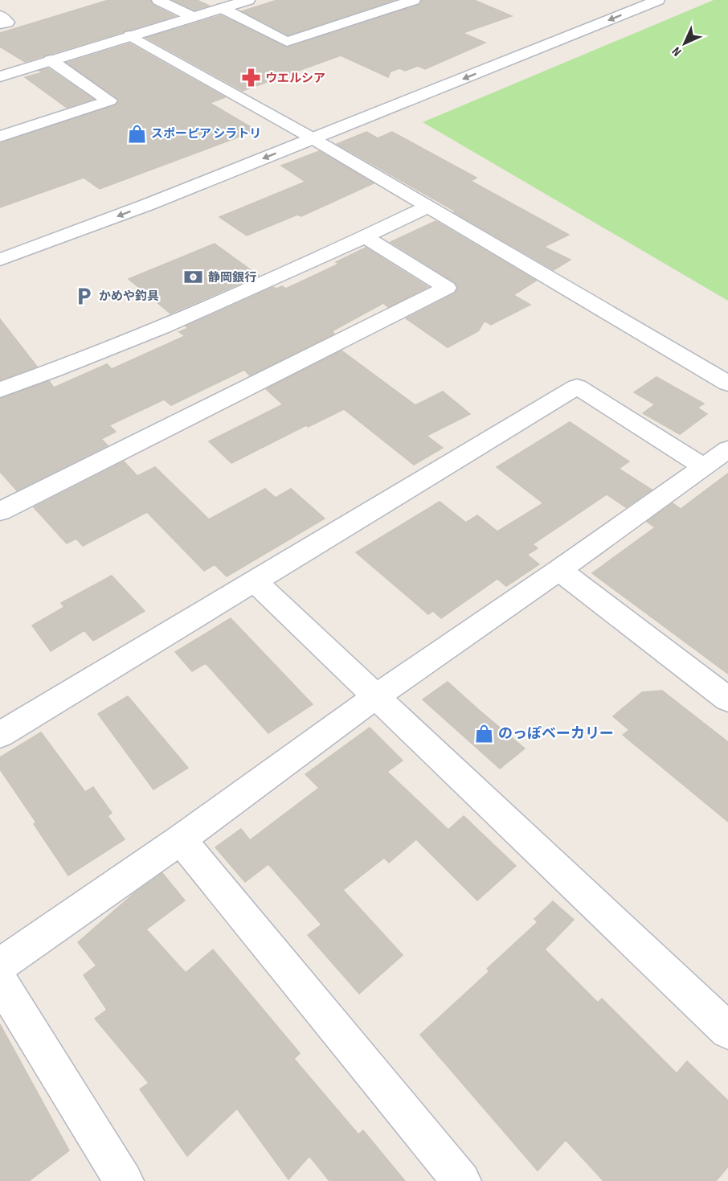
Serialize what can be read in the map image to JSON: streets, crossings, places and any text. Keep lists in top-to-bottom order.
{
  "places": {
    "pharmacy": ["ウエルシア"],
    "shop": ["スポーピア シラトリ", "のっぽベーカリー"],
    "bank": ["静岡銀行"],
    "parking": ["かめや釣具"]
  },
  "north": "bottom left"
}
